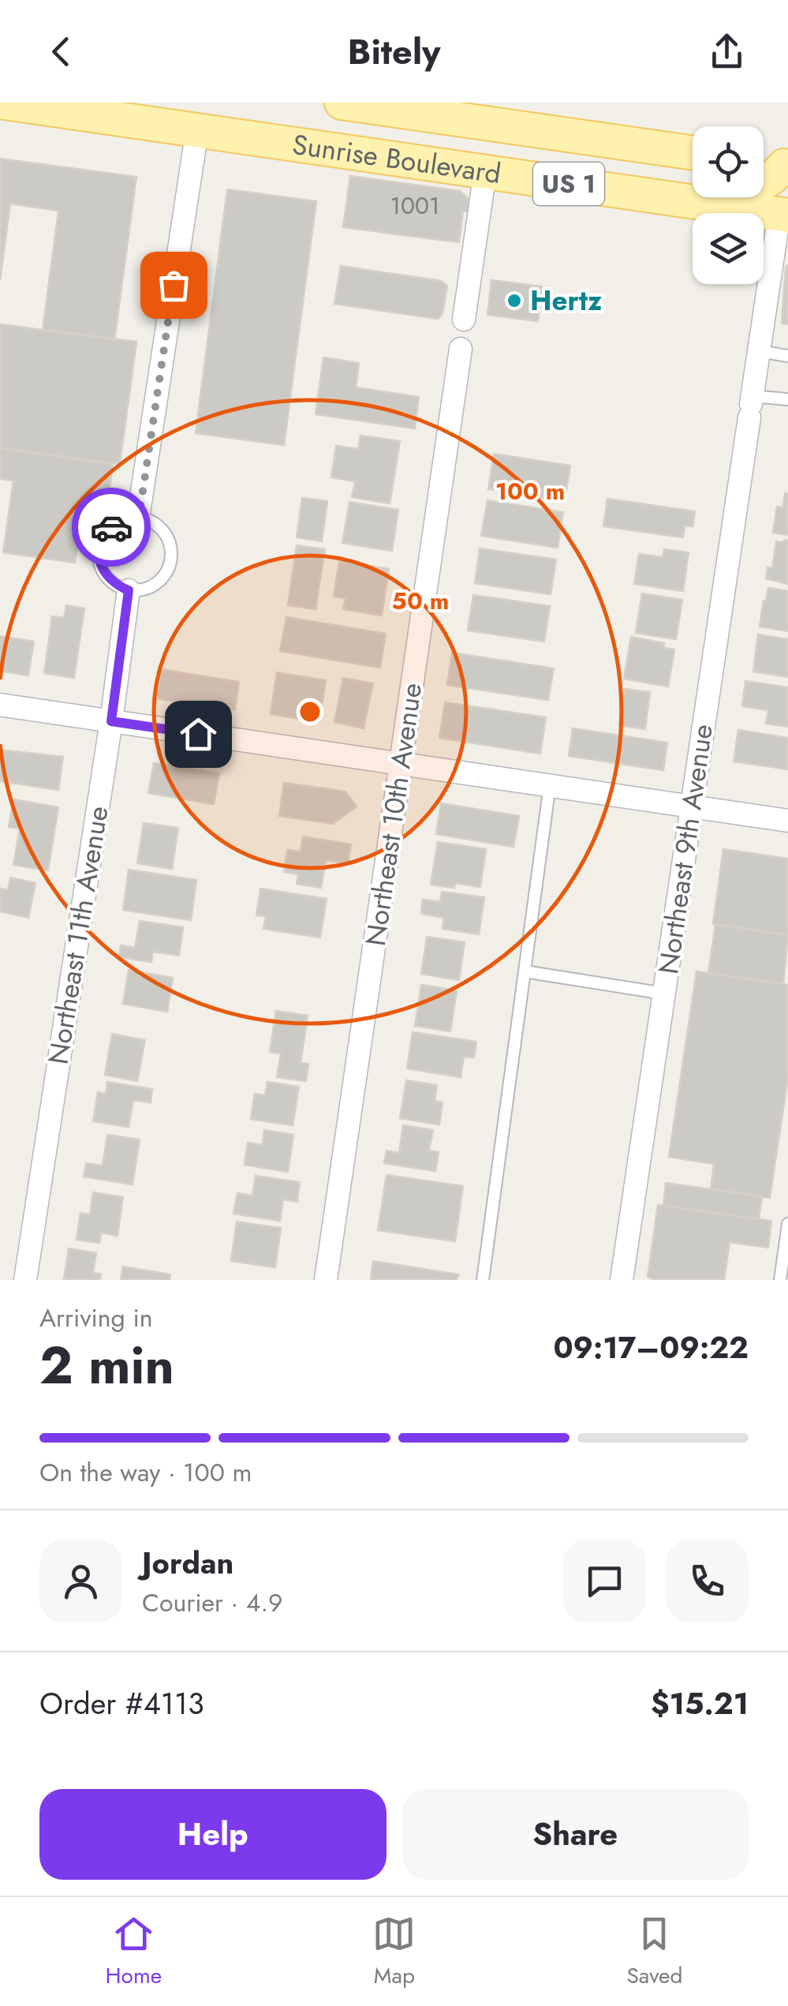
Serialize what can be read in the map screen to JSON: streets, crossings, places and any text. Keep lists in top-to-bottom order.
{
  "streets": {
    "main road": ["Sunrise Boulevard", "US 1"],
    "street": ["Northeast 10th Avenue", "Northeast 9th Avenue", "Northeast 11th Avenue"]
  },
  "crossings": [
    ["Sunrise Boulevard", "Northeast 9th Avenue"]
  ],
  "places": ["Hertz"],
  "house_numbers": ["1001"],
  "page": {
    "header": "Bitely",
    "heading": ["2 min", "Arriving in", "09:17–09:22"],
    "panel": [
      "Jordan",
      "Courier · 4.9",
      "Order #4113",
      "$15.21"
    ],
    "bar": "On the way · 100 m",
    "buttons": ["Help", "Share"],
    "tabs": ["Home", "Map", "Saved"]
  },
  "rings": ["100 m", "50 m"]
}
